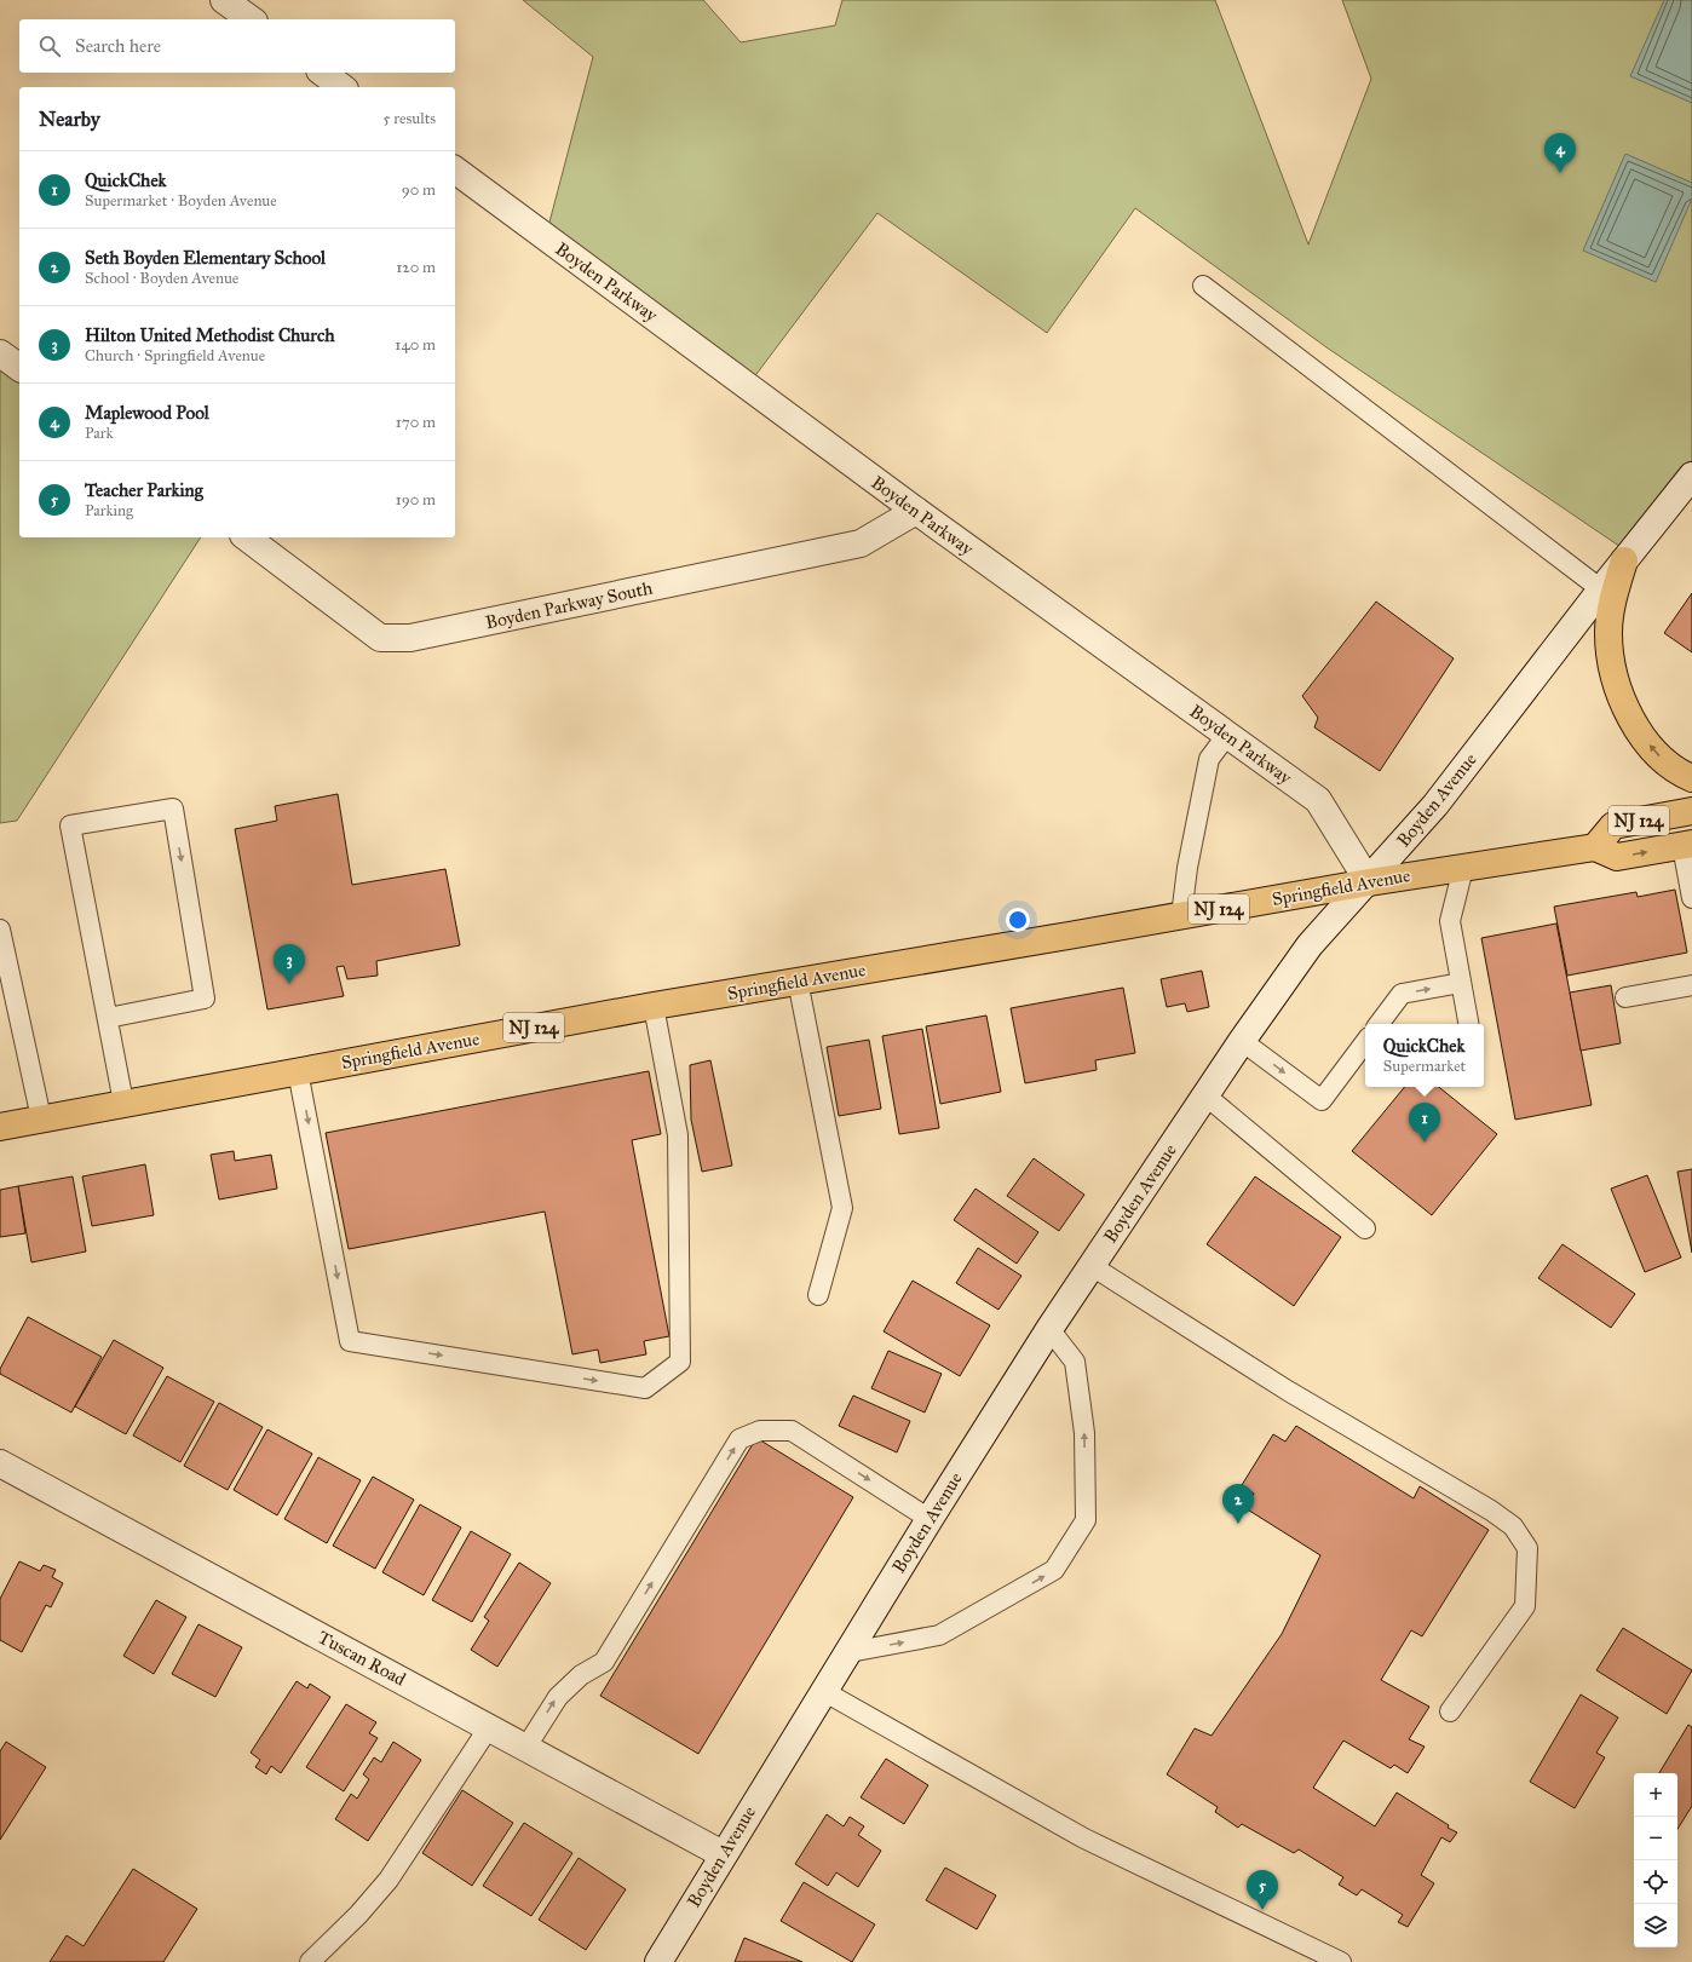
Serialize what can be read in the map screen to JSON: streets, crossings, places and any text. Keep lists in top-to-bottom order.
{
  "streets": {
    "main road": ["NJ 124", "Springfield Avenue"],
    "street": [
      "Boyden Parkway",
      "Boyden Parkway South",
      "Boyden Avenue",
      "Tuscan Road"
    ]
  },
  "crossings": [
    ["Boyden Parkway", "Boyden Parkway South"],
    ["Boyden Parkway", "Boyden Avenue"],
    ["Boyden Parkway", "Springfield Avenue"],
    ["Boyden Avenue", "Springfield Avenue"],
    ["Boyden Avenue", "Tuscan Road"],
    ["NJ 124", "Springfield Avenue"]
  ],
  "page": {
    "search": "Search here",
    "heading": ["Nearby", "5 results"],
    "pins": [
      "4",
      "3",
      "1",
      "2",
      "5"
    ],
    "list": [
      {
        "mark": "1",
        "name": "QuickChek",
        "note": "Supermarket · Boyden Avenue",
        "value": "90 m"
      },
      {
        "mark": "2",
        "name": "Seth Boyden Elementary School",
        "note": "School · Boyden Avenue",
        "value": "120 m"
      },
      {
        "mark": "3",
        "name": "Hilton United Methodist Church",
        "note": "Church · Springfield Avenue",
        "value": "140 m"
      },
      {
        "mark": "4",
        "name": "Maplewood Pool",
        "note": "Park",
        "value": "170 m"
      },
      {
        "mark": "5",
        "name": "Teacher Parking",
        "note": "Parking",
        "value": "190 m"
      }
    ],
    "popup": ["QuickChek", "Supermarket"],
    "map_buttons": ["+", "−"]
  }
}
